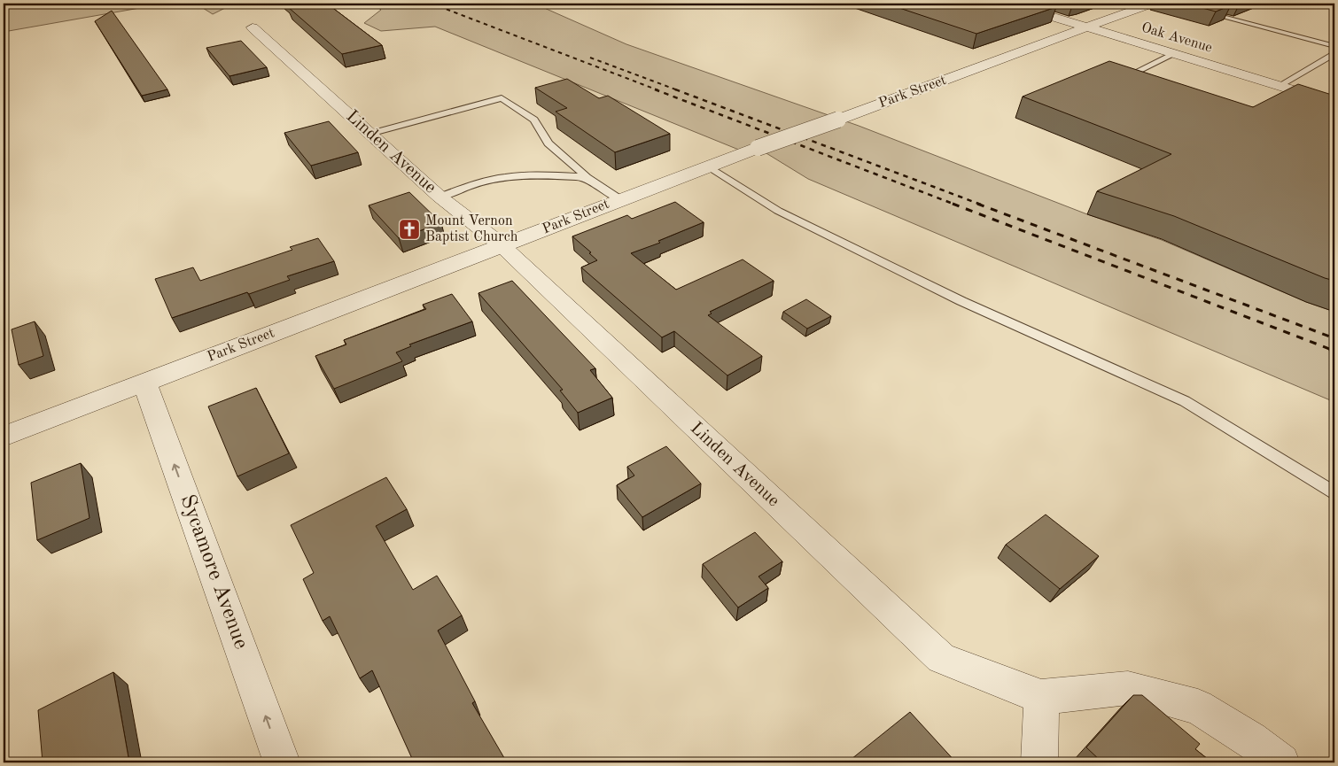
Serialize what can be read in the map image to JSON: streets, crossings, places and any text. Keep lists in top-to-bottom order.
{
  "streets": {
    "street": [
      "Oak Avenue",
      "Park Street",
      "Linden Avenue",
      "Sycamore Avenue"
    ]
  },
  "crossings": [
    ["Oak Avenue", "Park Street"],
    ["Park Street", "Linden Avenue"],
    ["Park Street", "Sycamore Avenue"]
  ],
  "one_way": ["Sycamore Avenue"],
  "places": {
    "church": ["Mount Vernon Baptist Church"]
  }
}
